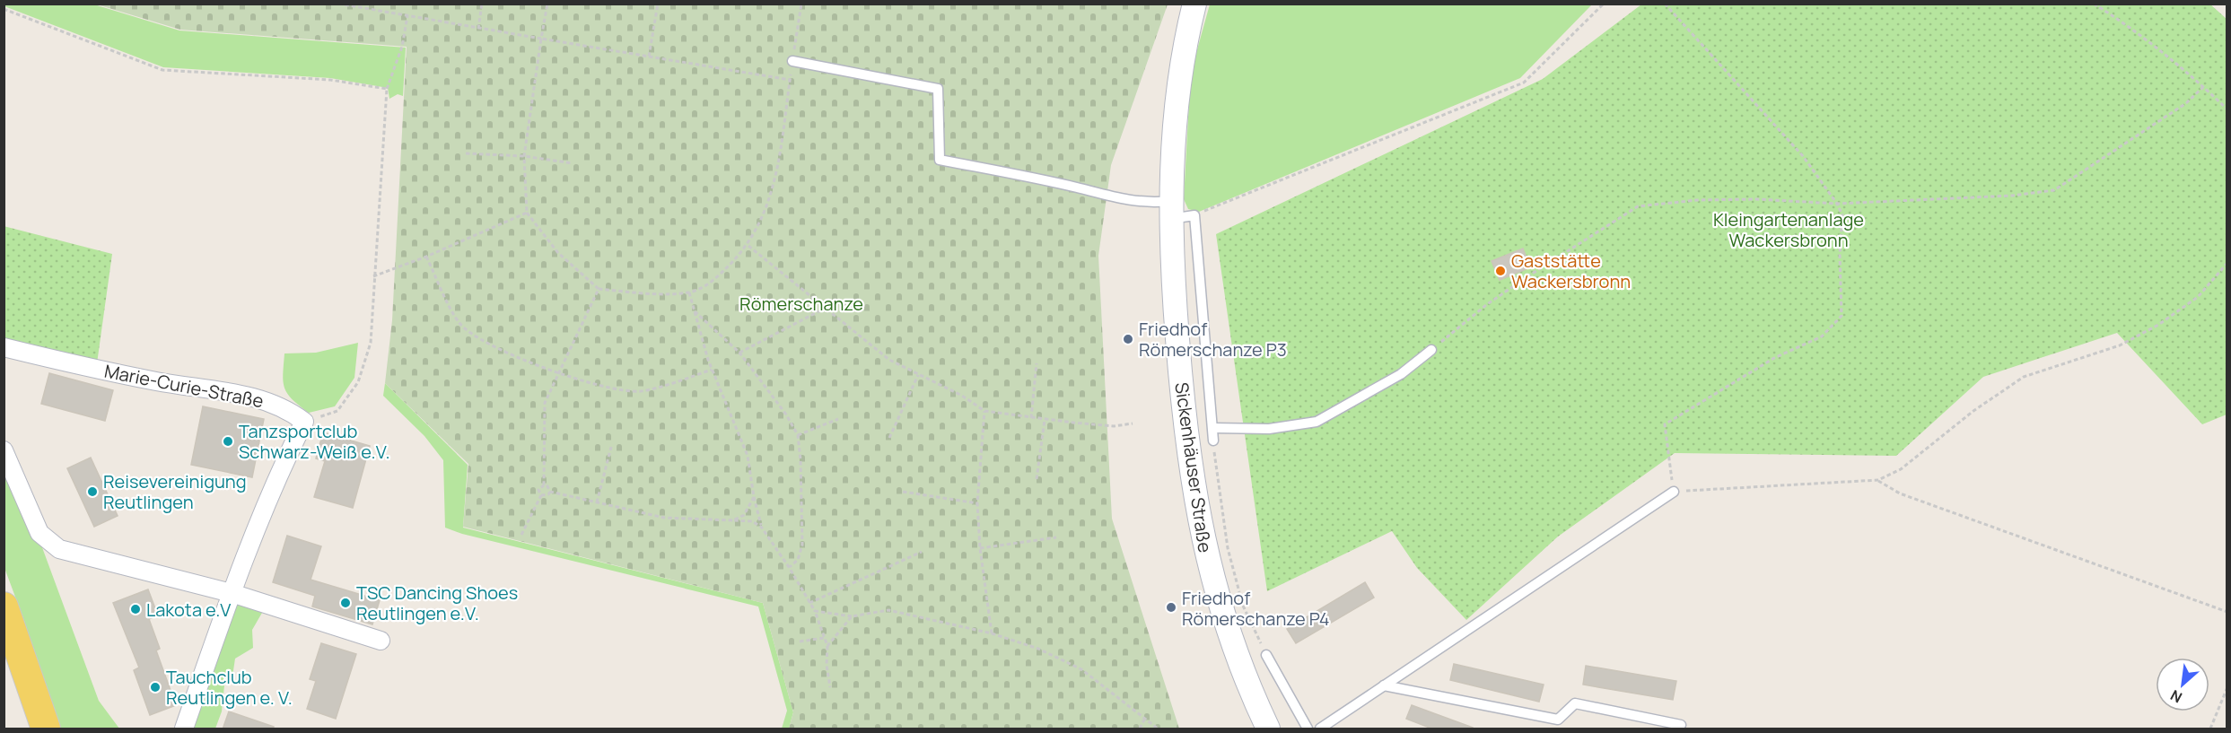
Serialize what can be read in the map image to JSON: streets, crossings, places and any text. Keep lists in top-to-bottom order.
{
  "streets": {
    "street": ["Marie-Curie-Straße", "Sickenhäuser Straße"]
  },
  "parks": ["Kleingartenanlage Wackersbronn", "Römerschanze"],
  "places": [
    "Gaststätte Wackersbronn",
    "Friedhof Römerschanze P3",
    "Tanzsportclub Schwarz-Weiß e.V.",
    "Reisevereinigung Reutlingen",
    "TSC Dancing Shoes Reutlingen e.V.",
    "Friedhof Römerschanze P4",
    "Lakota e.V",
    "Tauchclub Reutlingen e. V."
  ],
  "north": "bottom left"
}
